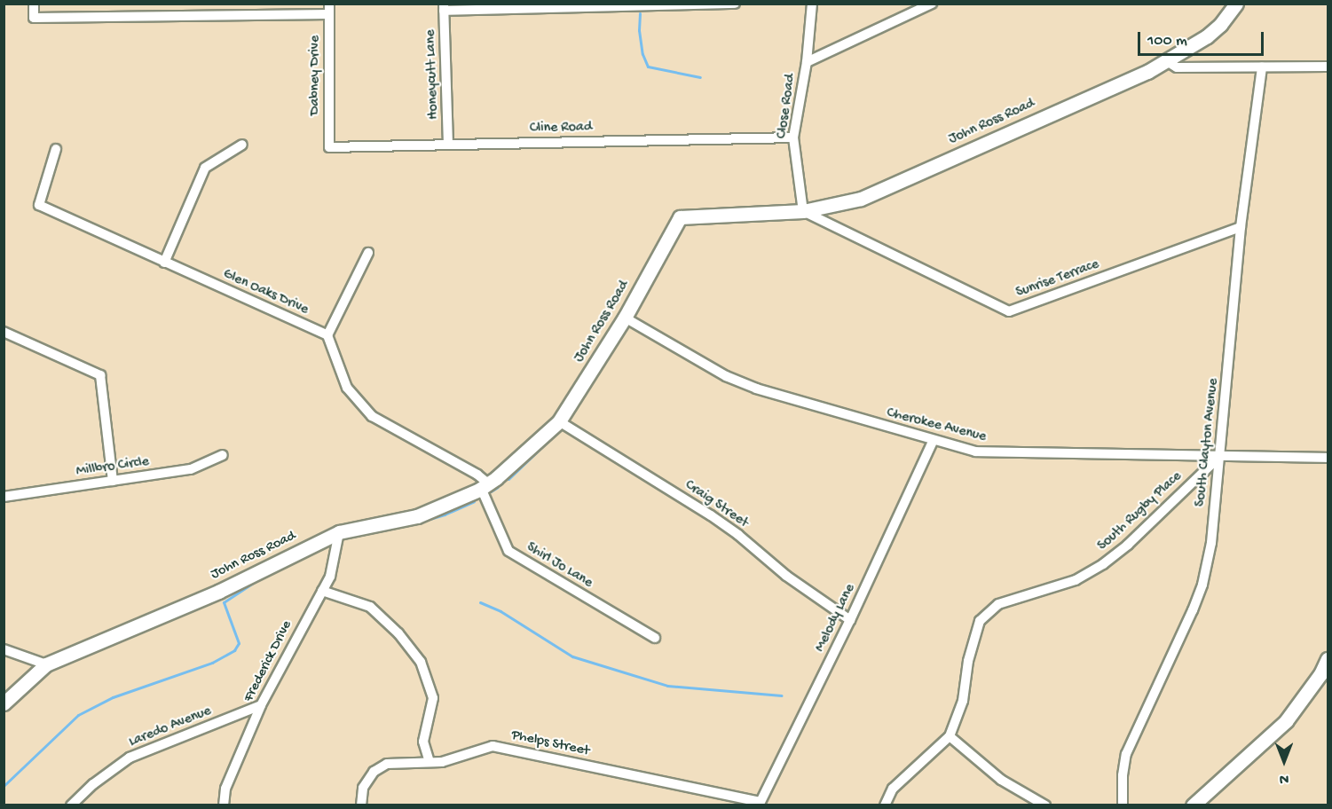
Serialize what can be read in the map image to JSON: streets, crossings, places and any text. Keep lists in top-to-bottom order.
{
  "streets": {
    "street": [
      "Honeycutt Lane",
      "Dabney Drive",
      "Close Road",
      "John Ross Road",
      "Cline Road",
      "Sunrise Terrace",
      "Glen Oaks Drive",
      "Cherokee Avenue",
      "South Clayton Avenue",
      "Millbro Circle",
      "Craig Street",
      "South Rugby Place",
      "Shirl Jo Lane",
      "Melody Lane",
      "Frederick Drive",
      "Laredo Avenue",
      "Phelps Street"
    ]
  },
  "crossings": [
    ["Honeycutt Lane", "Cline Road"],
    ["Dabney Drive", "Cline Road"],
    ["Close Road", "John Ross Road"],
    ["Close Road", "Cline Road"],
    ["Close Road", "Sunrise Terrace"],
    ["John Ross Road", "Sunrise Terrace"],
    ["John Ross Road", "Cherokee Avenue"],
    ["John Ross Road", "Craig Street"],
    ["John Ross Road", "Shirl Jo Lane"],
    ["John Ross Road", "Frederick Drive"],
    ["Sunrise Terrace", "South Clayton Avenue"],
    ["Cherokee Avenue", "South Clayton Avenue"],
    ["Cherokee Avenue", "South Rugby Place"],
    ["Cherokee Avenue", "Melody Lane"],
    ["South Clayton Avenue", "South Rugby Place"],
    ["Craig Street", "Melody Lane"],
    ["Melody Lane", "Phelps Street"],
    ["Frederick Drive", "Laredo Avenue"]
  ],
  "scale_bar": "100 m",
  "north": "bottom"
}
